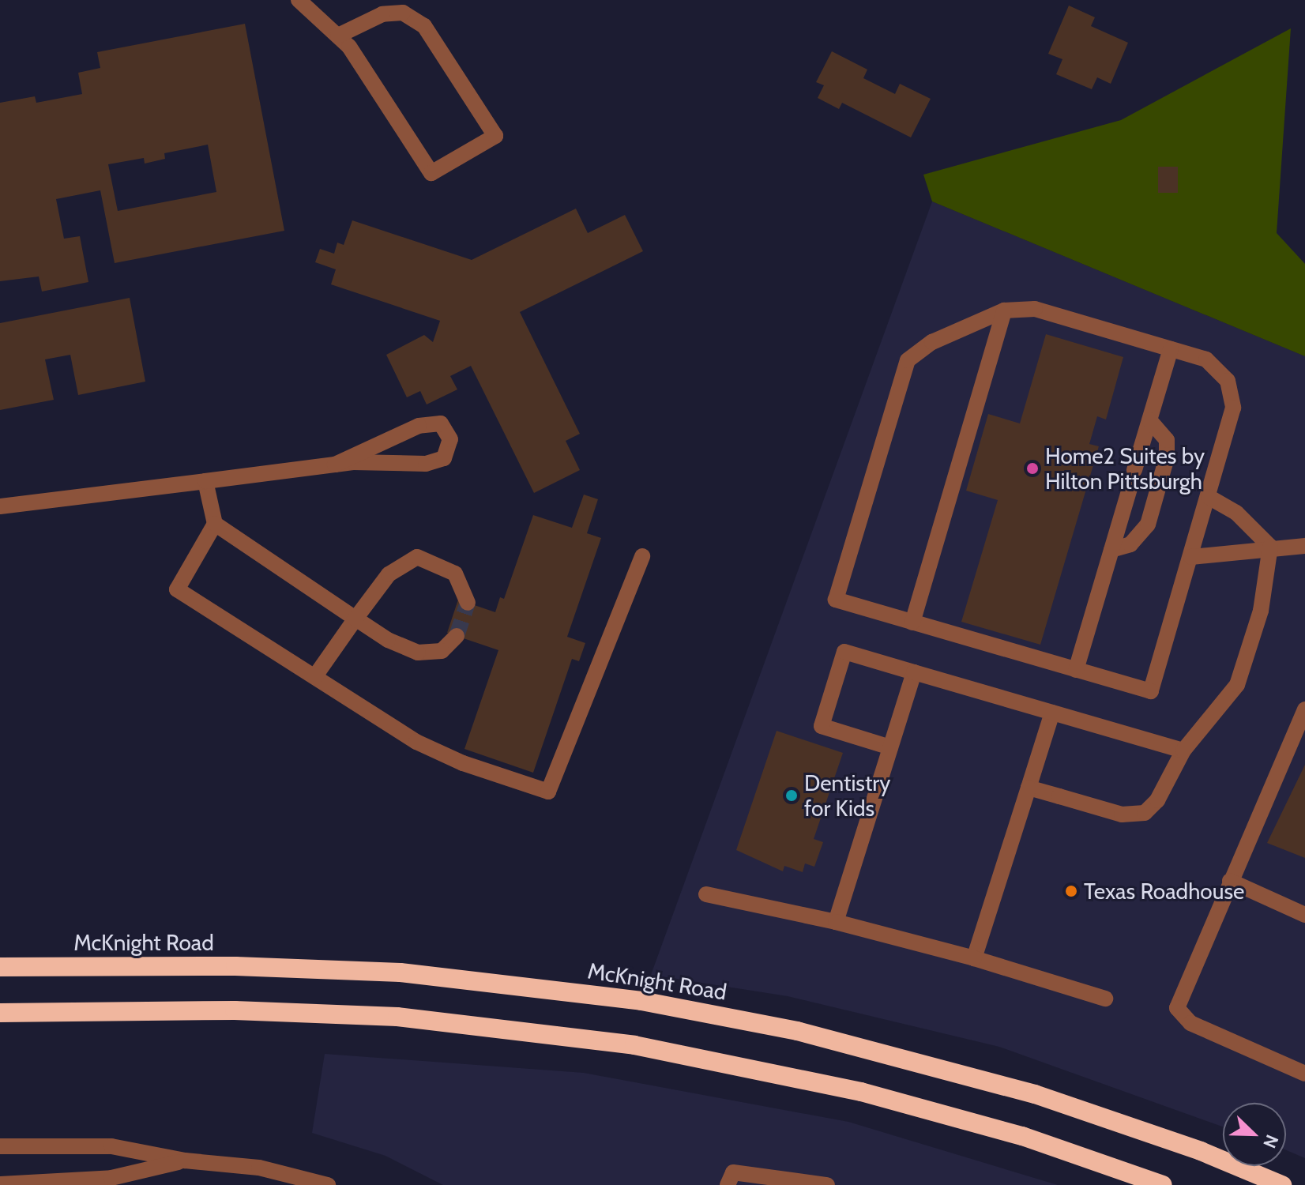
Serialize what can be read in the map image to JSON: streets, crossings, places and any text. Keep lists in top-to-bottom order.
{
  "streets": {
    "highway": ["McKnight Road"]
  },
  "places": ["Home2 Suites by Hilton Pittsburgh", "Dentistry for Kids", "Texas Roadhouse"],
  "north": "bottom right"
}
